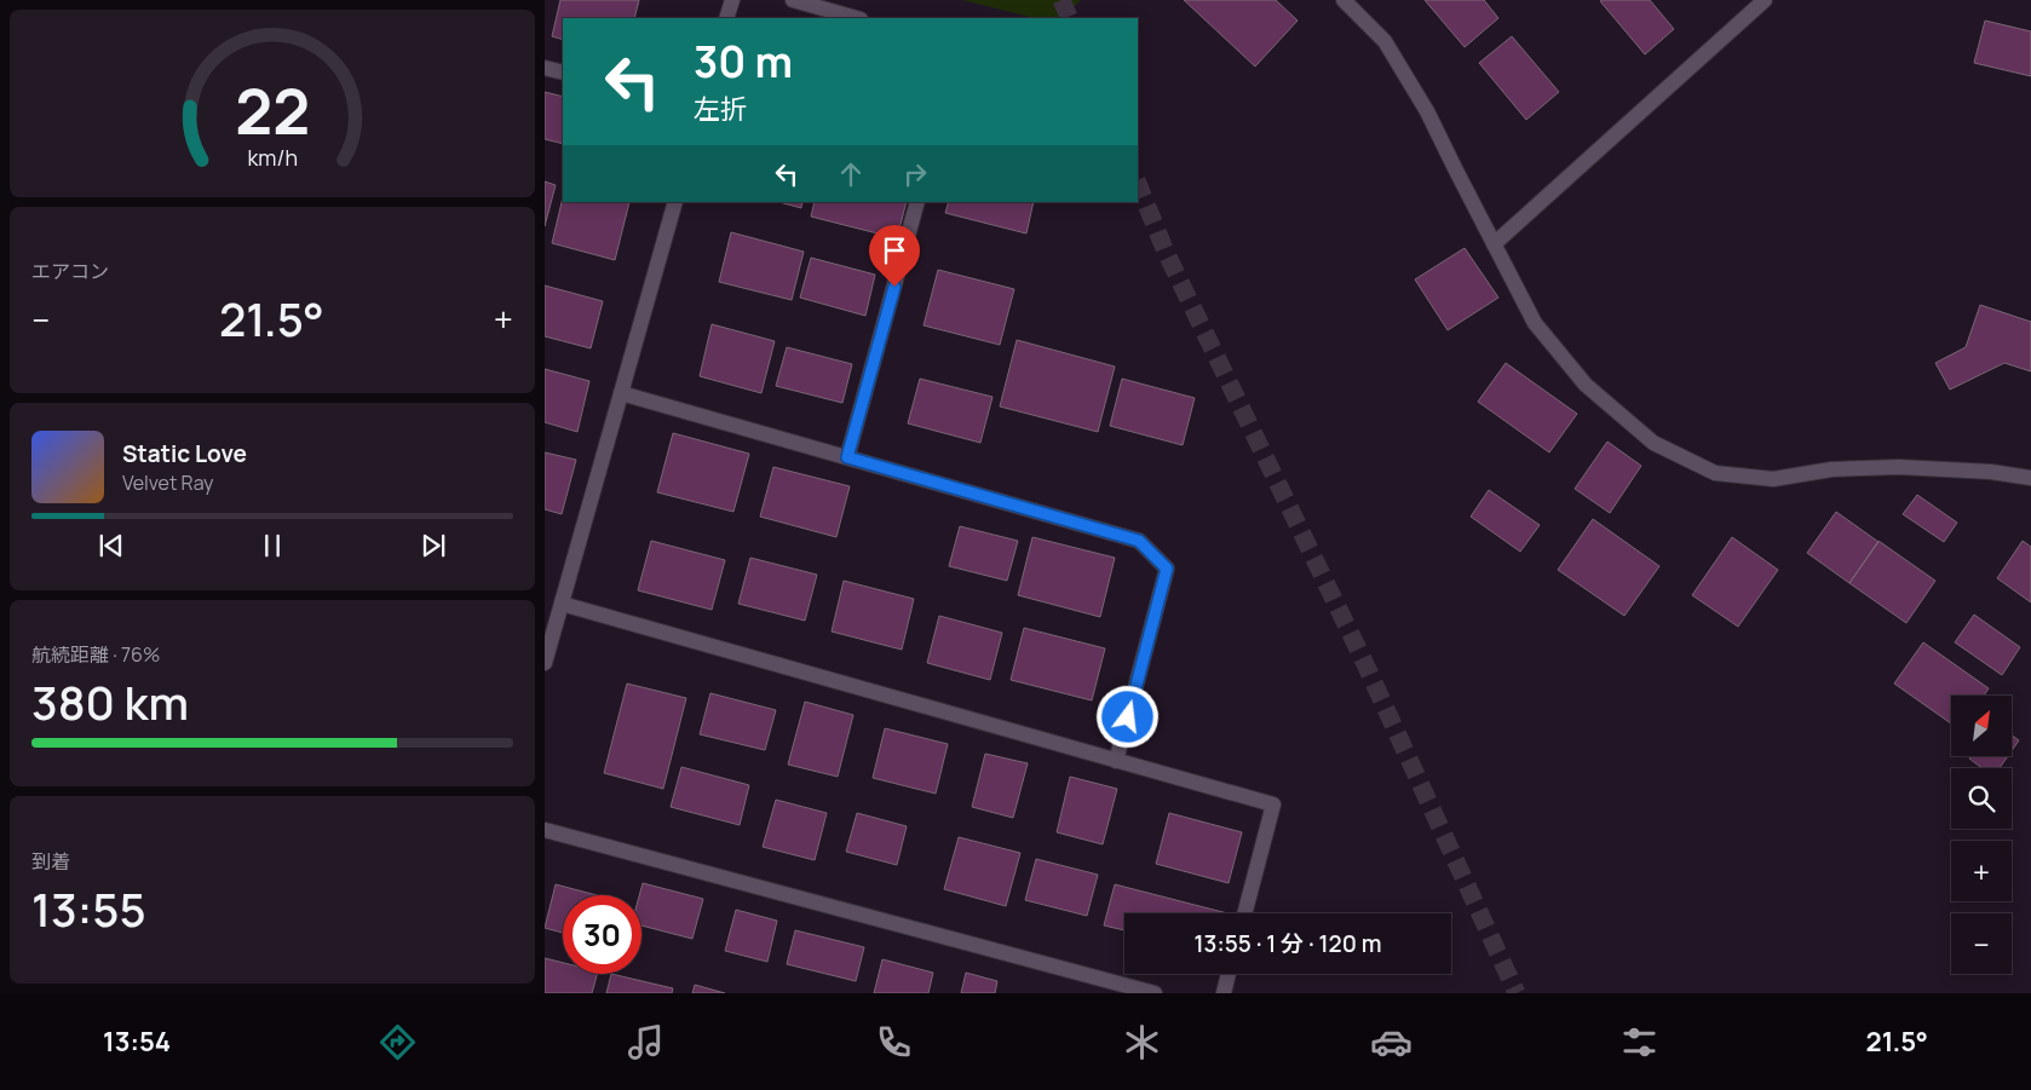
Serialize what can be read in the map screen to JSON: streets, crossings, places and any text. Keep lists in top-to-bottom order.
{
  "north": "top right",
  "page": {
    "turn": ["30 m", "左折"],
    "tile": [
      "エアコン",
      ["航続距離 · 76%", "380 km"],
      ["到着", "13:55"]
    ],
    "heat": ["−", "21.5°", "+"],
    "song": ["Static Love", "Velvet Ray"],
    "map_buttons": ["+", "−"],
    "limit": "30",
    "trip": "13:55 · 1 分 · 120 m",
    "tabs": ["13:54", "21.5°"],
    "gauge": ["22", "km/h"]
  }
}
